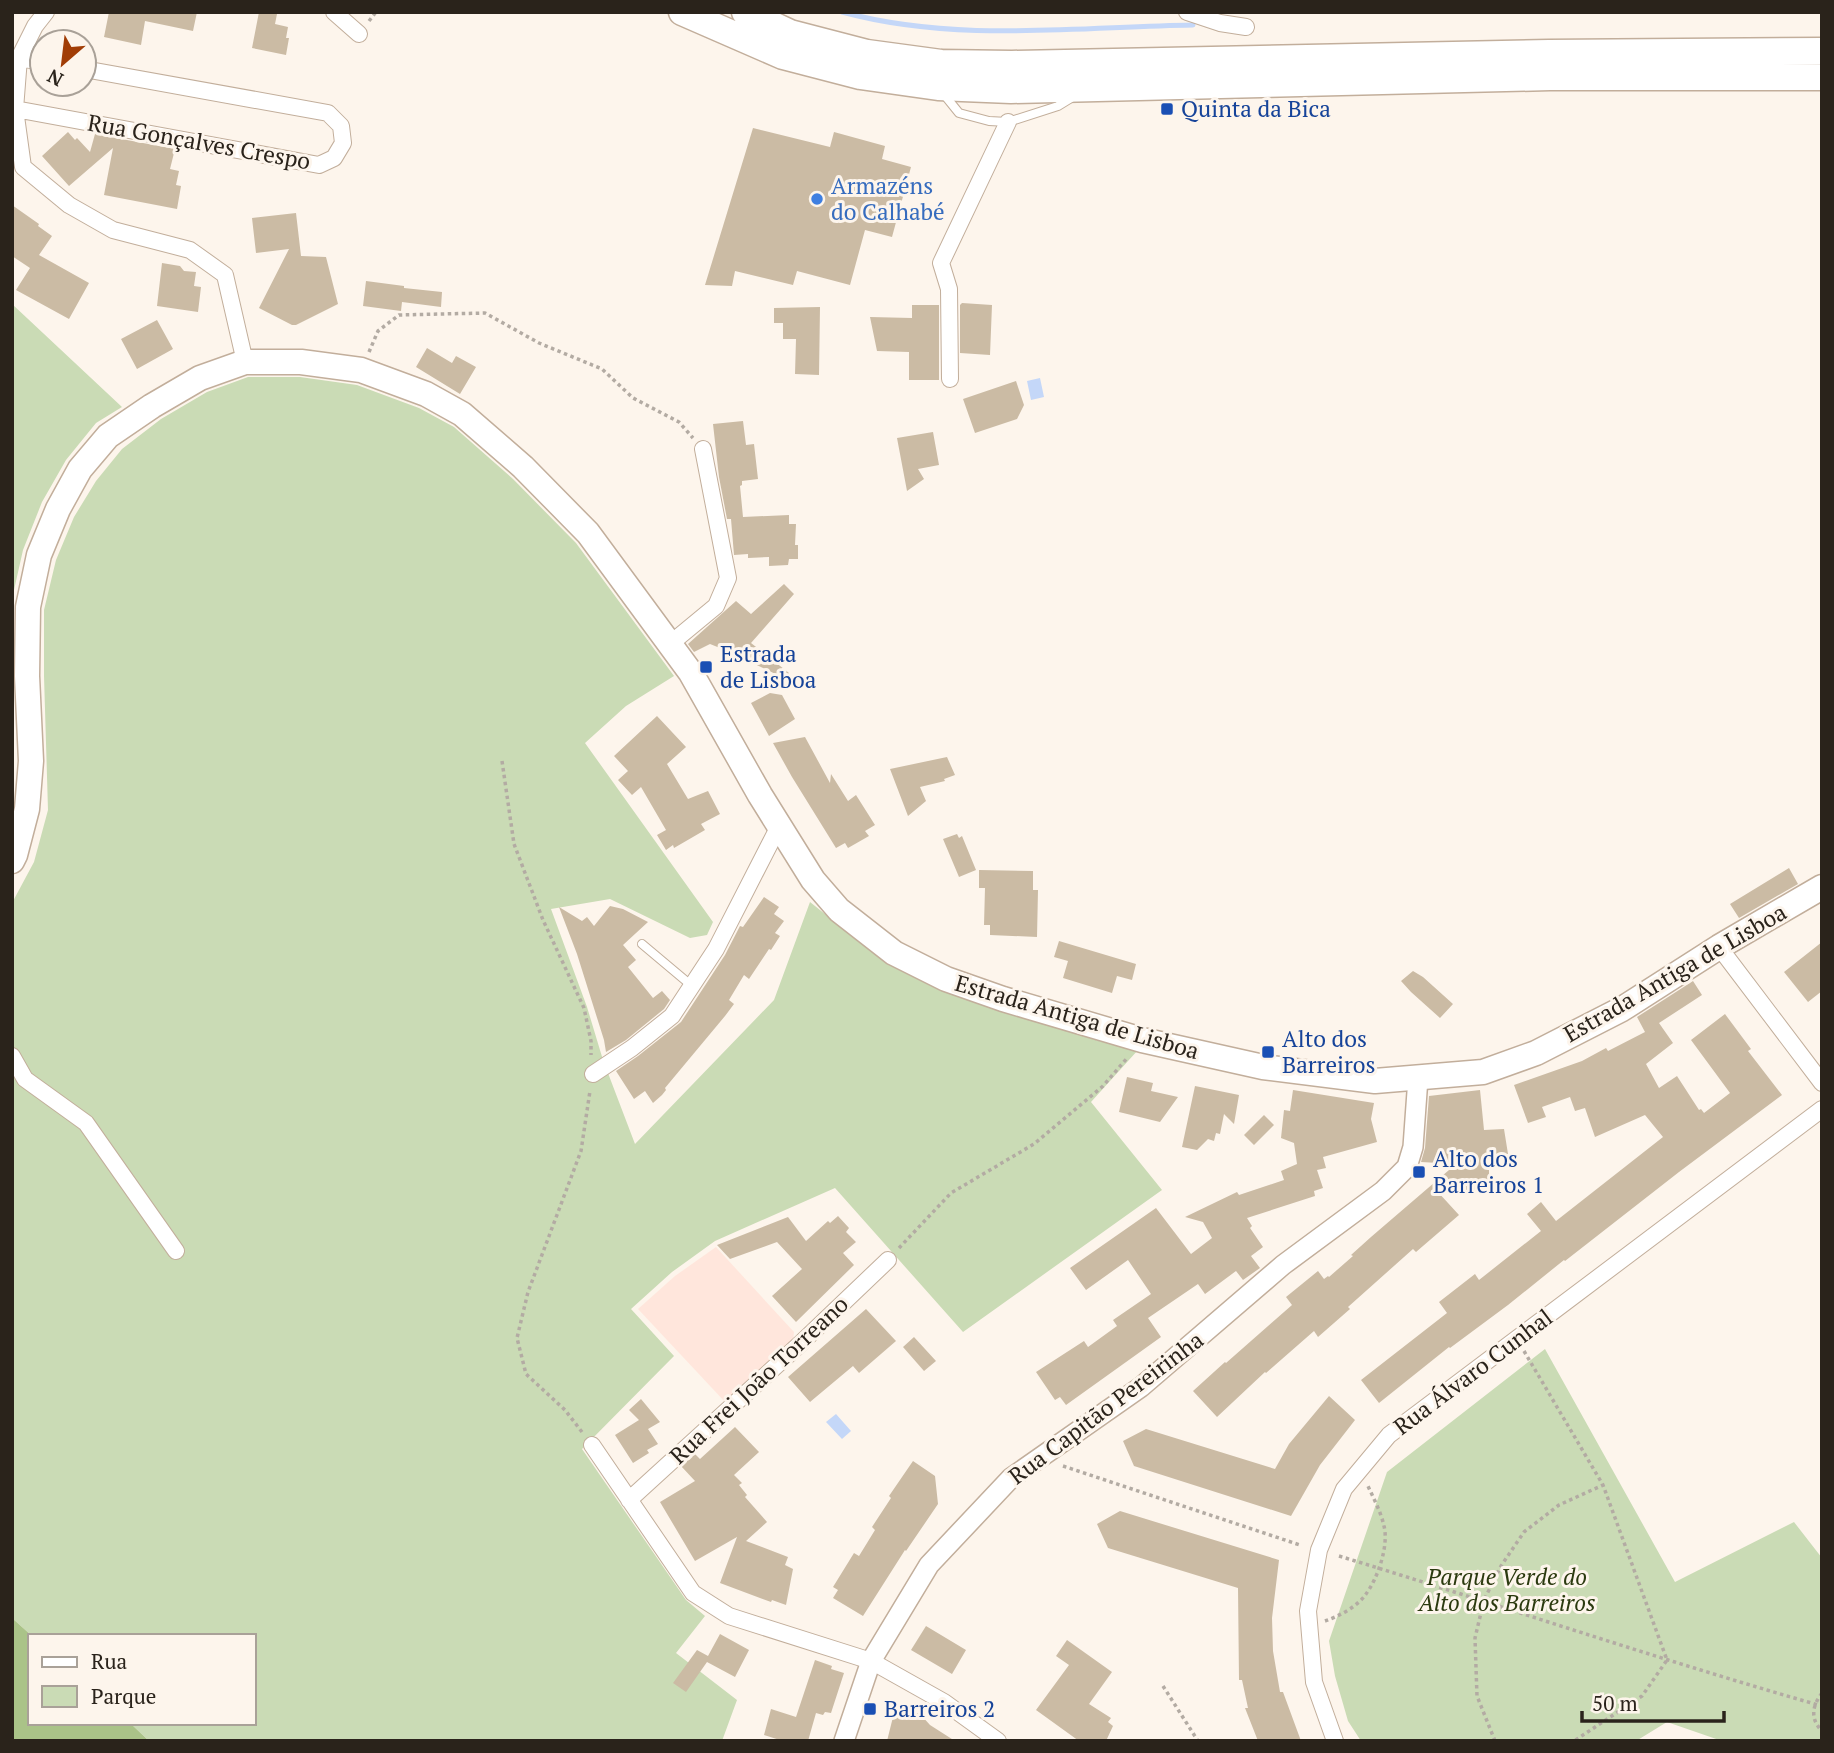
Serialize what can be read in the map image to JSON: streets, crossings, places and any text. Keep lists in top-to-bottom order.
{
  "streets": {
    "main road": ["Estrada Antiga de Lisboa"],
    "street": [
      "Rua Gonçalves Crespo",
      "Rua Álvaro Cunhal",
      "Rua Frei João Torreano",
      "Rua Capitão Pereirinha"
    ]
  },
  "crossings": [
    ["Estrada Antiga de Lisboa", "Rua Capitão Pereirinha"]
  ],
  "parks": ["Parque Verde do Alto dos Barreiros"],
  "places": {
    "transit": [
      "Quinta da Bica",
      "Estrada de Lisboa",
      "Alto dos Barreiros",
      "Alto dos Barreiros 1",
      "Barreiros 2"
    ],
    "other": ["Armazéns do Calhabé"]
  },
  "legend": ["Rua", "Parque"],
  "scale_bar": "50 m",
  "north": "bottom left"
}
